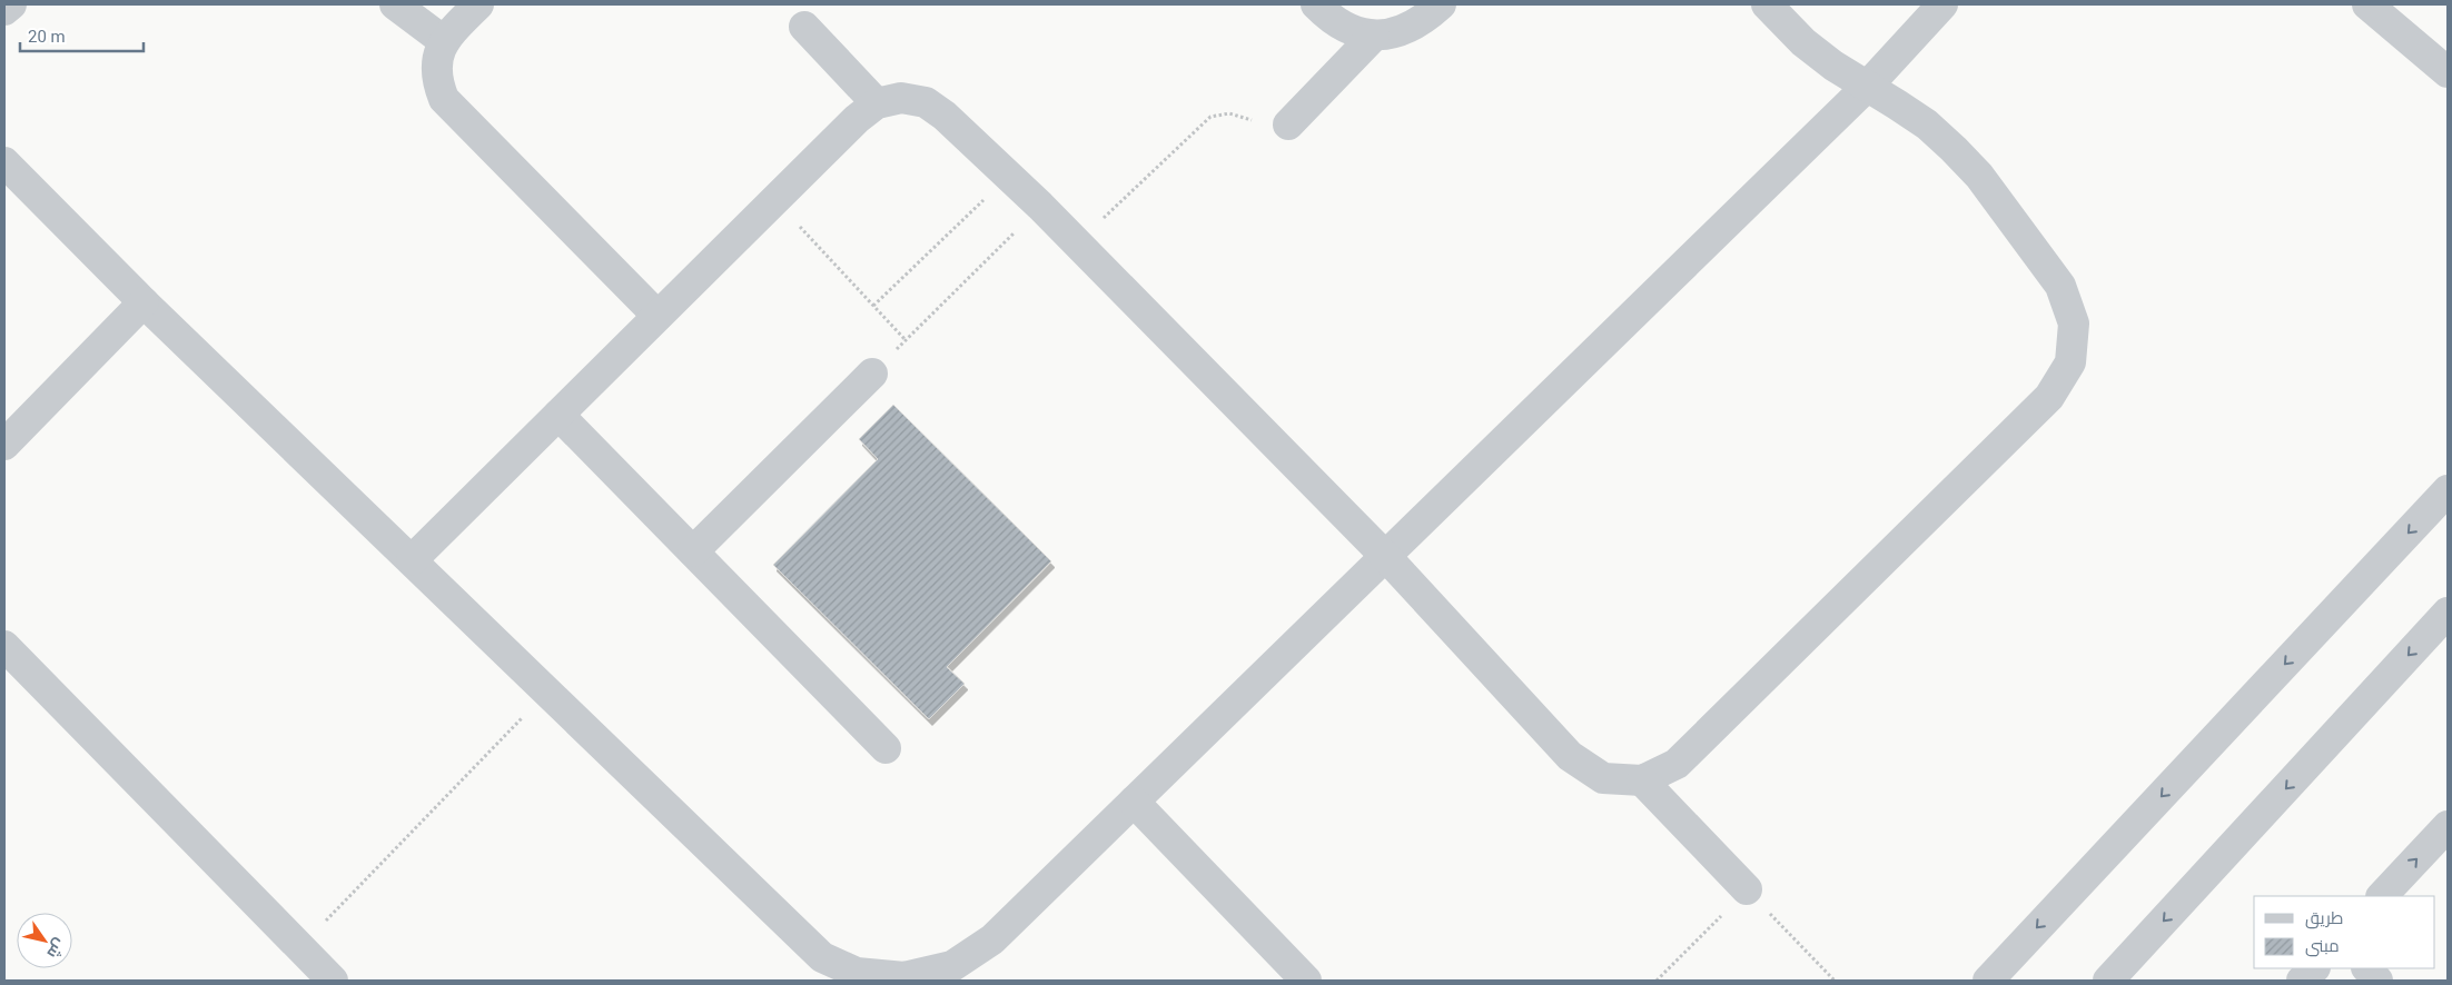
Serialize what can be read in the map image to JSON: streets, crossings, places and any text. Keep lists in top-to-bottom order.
{
  "legend": ["طريق", "مبنى"],
  "scale_bar": "20 m",
  "north": "bottom right"
}
